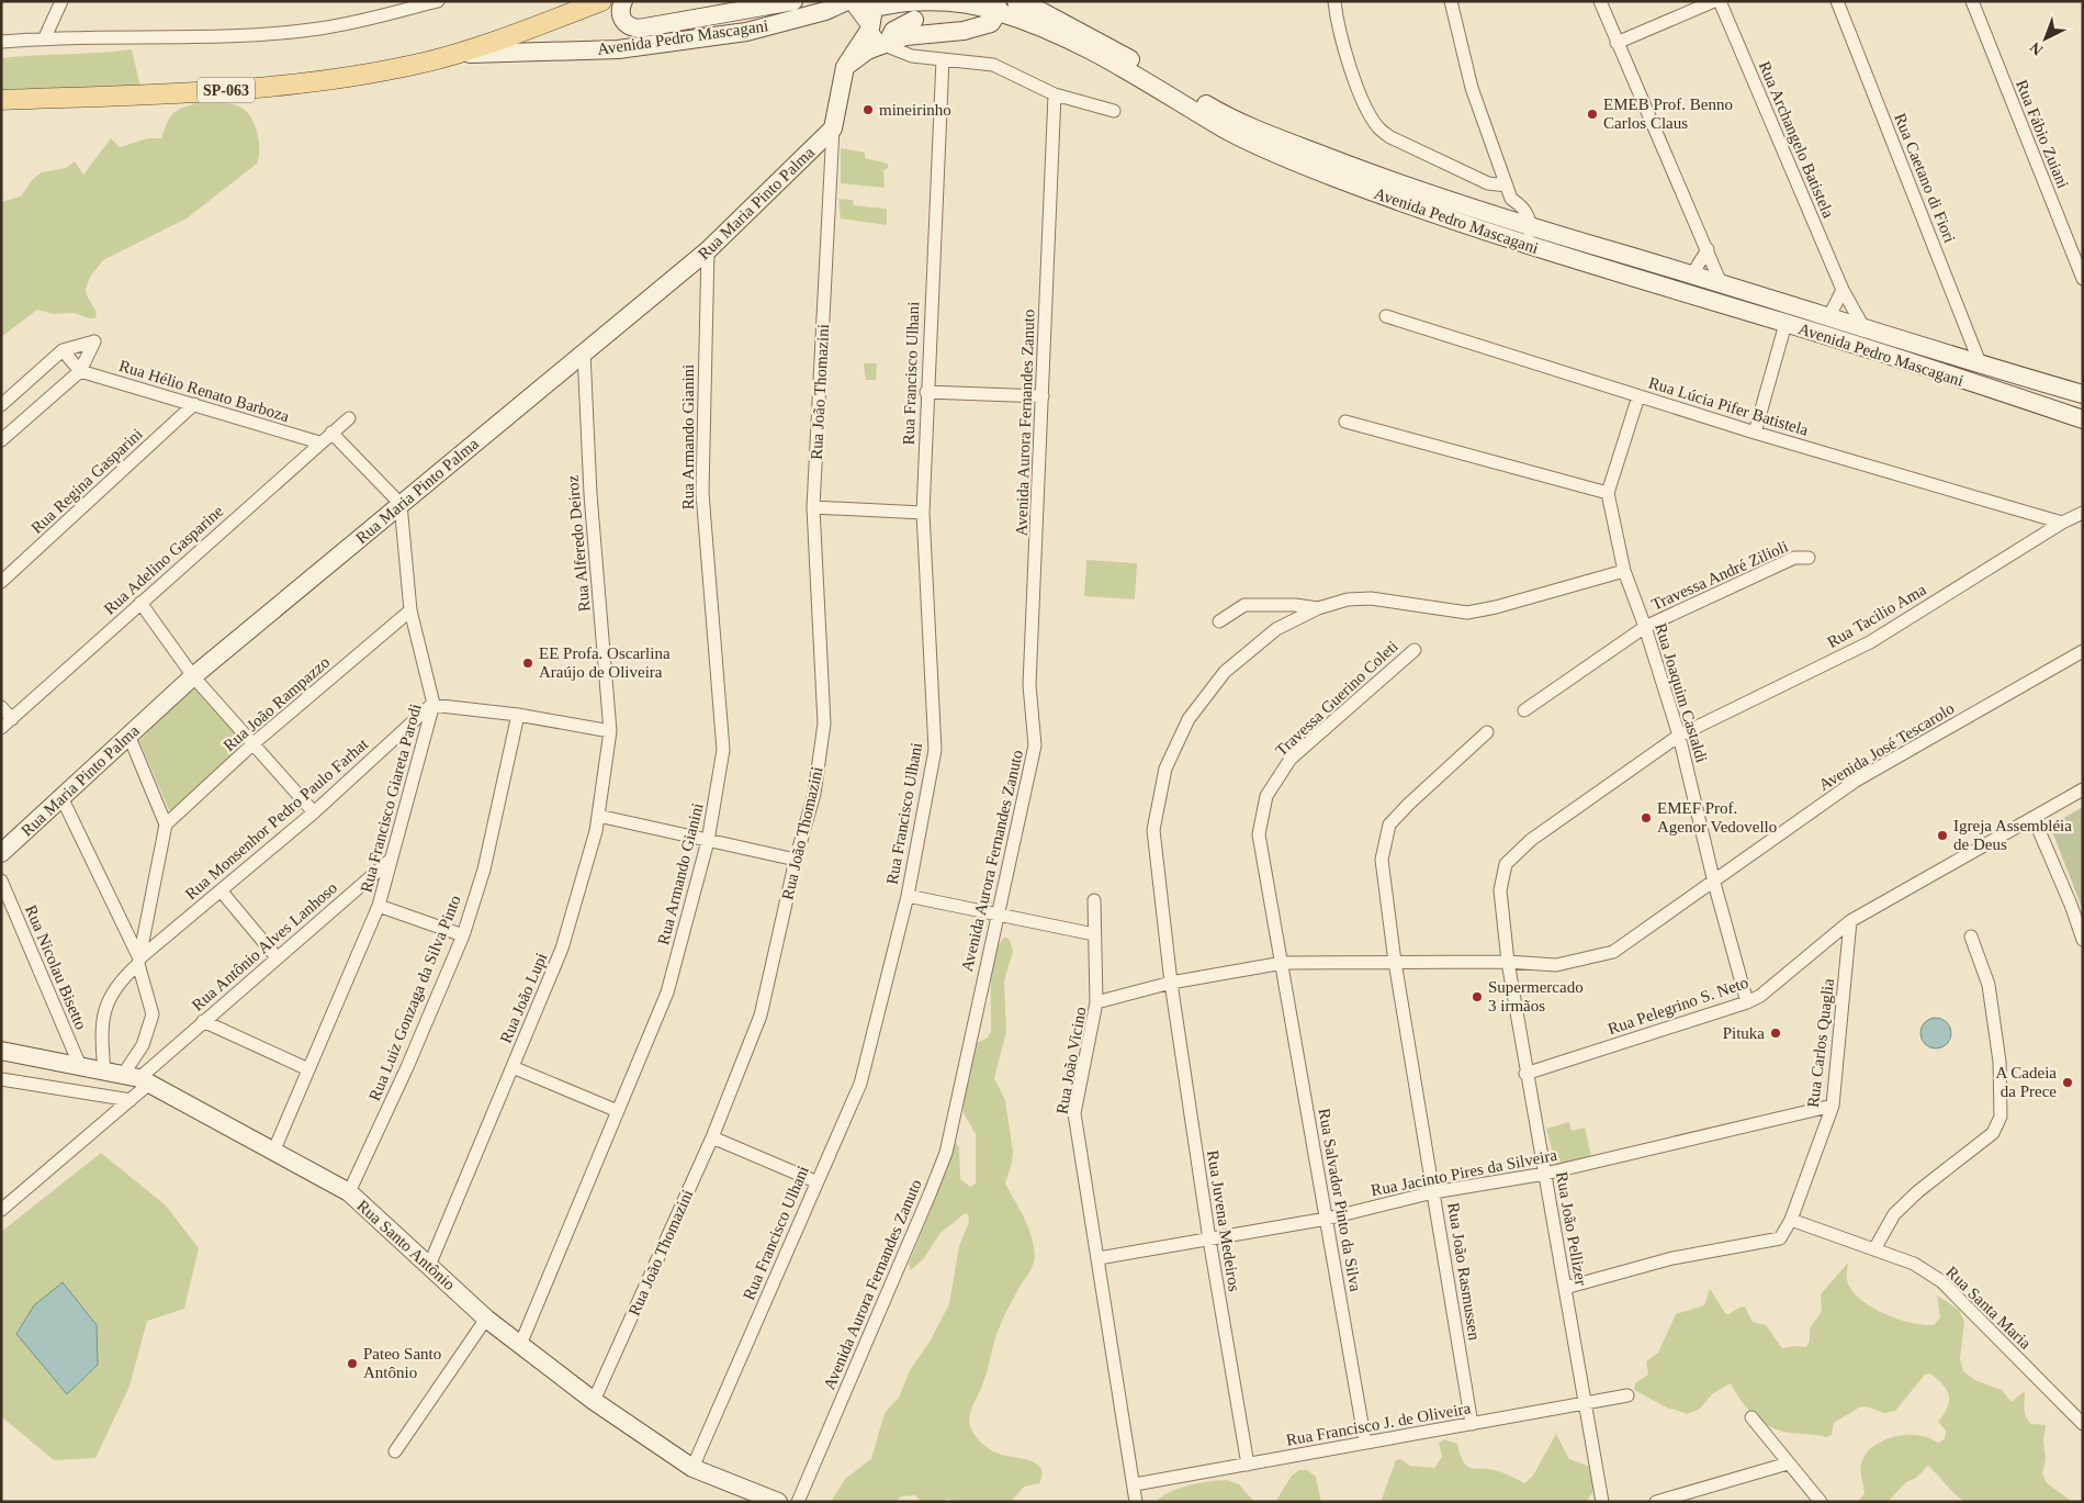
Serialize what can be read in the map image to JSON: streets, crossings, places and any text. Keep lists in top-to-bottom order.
{
  "streets": {
    "main road": [
      "Avenida Pedro Mascagani",
      "SP-063",
      "Rua Maria Pinto Palma",
      "Rua João Thomazini",
      "Rua Santo Antônio"
    ],
    "street": [
      "Rua Fábio Zuiani",
      "Rua Archangelo Batistela",
      "Rua Caetano di Fiori",
      "Rua Francisco Ulhani",
      "Rua Hélio Renato Barboza",
      "Rua Lúcia Pifer Batistela",
      "Avenida Aurora Fernandes Zanuto",
      "Rua Armando Gianini",
      "Rua Regina Gasparini",
      "Rua Alferedo Deiroz",
      "Rua Adelino Gasparine",
      "Travessa André Zilioli",
      "Rua Tacilio Ama",
      "Rua Joaquim Castaldi",
      "Travessa Guerino Coleti",
      "Rua João Rampazzo",
      "Avenida José Tescarolo",
      "Rua Francisco Giareta Parodi",
      "Rua Monsenhor Pedro Paulo Farhat",
      "Rua Antônio Alves Lanhoso",
      "Rua Nicolau Bisetto",
      "Rua Luiz Gonzaga da Silva Pinto",
      "Rua João Lupi",
      "Rua Pelegrino S. Neto",
      "Rua Carlos Quaglia",
      "Rua João Vicino",
      "Rua Jacinto Pires da Silveira",
      "Rua Salvador Pinto da Silva",
      "Rua Juvena Medeiros",
      "Rua João Pellizer",
      "Rua João Rasmussen",
      "Rua Santa Maria",
      "Rua Francisco J. de Oliveira"
    ]
  },
  "crossings": [
    ["Avenida Pedro Mascagani", "SP-063"],
    ["Avenida Pedro Mascagani", "Rua Archangelo Batistela"],
    ["Avenida Pedro Mascagani", "Rua Caetano di Fiori"],
    ["Rua Maria Pinto Palma", "Rua João Thomazini"],
    ["Rua Maria Pinto Palma", "Rua Armando Gianini"],
    ["Rua Maria Pinto Palma", "Rua Alferedo Deiroz"],
    ["Rua Maria Pinto Palma", "Rua Francisco Giareta Parodi"],
    ["Rua Francisco Ulhani", "Rua Santo Antônio"],
    ["Rua Hélio Renato Barboza", "Rua Regina Gasparini"],
    ["Rua Hélio Renato Barboza", "Rua Adelino Gasparine"],
    ["Rua João Thomazini", "Rua Santo Antônio"],
    ["Rua Lúcia Pifer Batistela", "Rua Tacilio Ama"],
    ["Rua Lúcia Pifer Batistela", "Rua Joaquim Castaldi"],
    ["Rua Armando Gianini", "Rua Santo Antônio"],
    ["Rua Alferedo Deiroz", "Rua João Lupi"],
    ["Travessa André Zilioli", "Rua Joaquim Castaldi"],
    ["Rua Tacilio Ama", "Rua Joaquim Castaldi"],
    ["Rua Tacilio Ama", "Avenida José Tescarolo"],
    ["Rua Tacilio Ama", "Rua João Vicino"],
    ["Rua Tacilio Ama", "Rua João Pellizer"],
    ["Rua Joaquim Castaldi", "Avenida José Tescarolo"],
    ["Rua Joaquim Castaldi", "Rua Pelegrino S. Neto"],
    ["Travessa Guerino Coleti", "Rua João Vicino"],
    ["Travessa Guerino Coleti", "Rua Salvador Pinto da Silva"],
    ["Rua João Rampazzo", "Rua Francisco Giareta Parodi"],
    ["Avenida José Tescarolo", "Rua João Vicino"],
    ["Avenida José Tescarolo", "Rua João Pellizer"],
    ["Rua Francisco Giareta Parodi", "Rua Monsenhor Pedro Paulo Farhat"],
    ["Rua Francisco Giareta Parodi", "Rua Antônio Alves Lanhoso"],
    ["Rua Francisco Giareta Parodi", "Rua Santo Antônio"],
    ["Rua Monsenhor Pedro Paulo Farhat", "Rua Santo Antônio"],
    ["Rua Antônio Alves Lanhoso", "Rua Santo Antônio"],
    ["Rua Nicolau Bisetto", "Rua Santo Antônio"],
    ["Rua Luiz Gonzaga da Silva Pinto", "Rua Santo Antônio"],
    ["Rua João Lupi", "Rua Santo Antônio"],
    ["Rua Pelegrino S. Neto", "Rua Carlos Quaglia"],
    ["Rua Pelegrino S. Neto", "Rua João Pellizer"],
    ["Rua Carlos Quaglia", "Rua Jacinto Pires da Silveira"],
    ["Rua Carlos Quaglia", "Rua João Pellizer"],
    ["Rua Carlos Quaglia", "Rua Santa Maria"],
    ["Rua João Vicino", "Rua Jacinto Pires da Silveira"],
    ["Rua João Vicino", "Rua Salvador Pinto da Silva"],
    ["Rua João Vicino", "Rua Juvena Medeiros"],
    ["Rua João Vicino", "Rua João Pellizer"],
    ["Rua João Vicino", "Rua João Rasmussen"],
    ["Rua João Vicino", "Rua Francisco J. de Oliveira"],
    ["Rua Jacinto Pires da Silveira", "Rua Salvador Pinto da Silva"],
    ["Rua Jacinto Pires da Silveira", "Rua Juvena Medeiros"],
    ["Rua Jacinto Pires da Silveira", "Rua João Pellizer"],
    ["Rua Jacinto Pires da Silveira", "Rua João Rasmussen"],
    ["Rua Salvador Pinto da Silva", "Rua Francisco J. de Oliveira"],
    ["Rua Juvena Medeiros", "Rua Francisco J. de Oliveira"],
    ["Rua João Pellizer", "Rua Francisco J. de Oliveira"],
    ["Rua João Rasmussen", "Rua Francisco J. de Oliveira"]
  ],
  "places": [
    "mineirinho",
    "EMEB Prof. Benno Carlos Claus",
    "EE Profa. Oscarlina Araújo de Oliveira",
    "EMEF Prof. Agenor Vedovello",
    "Igreja Assembléia de Deus",
    "Supermercado 3 irmãos",
    "Pituka",
    "A Cadeia da Prece",
    "Pateo Santo Antônio"
  ],
  "north": "bottom left"
}
